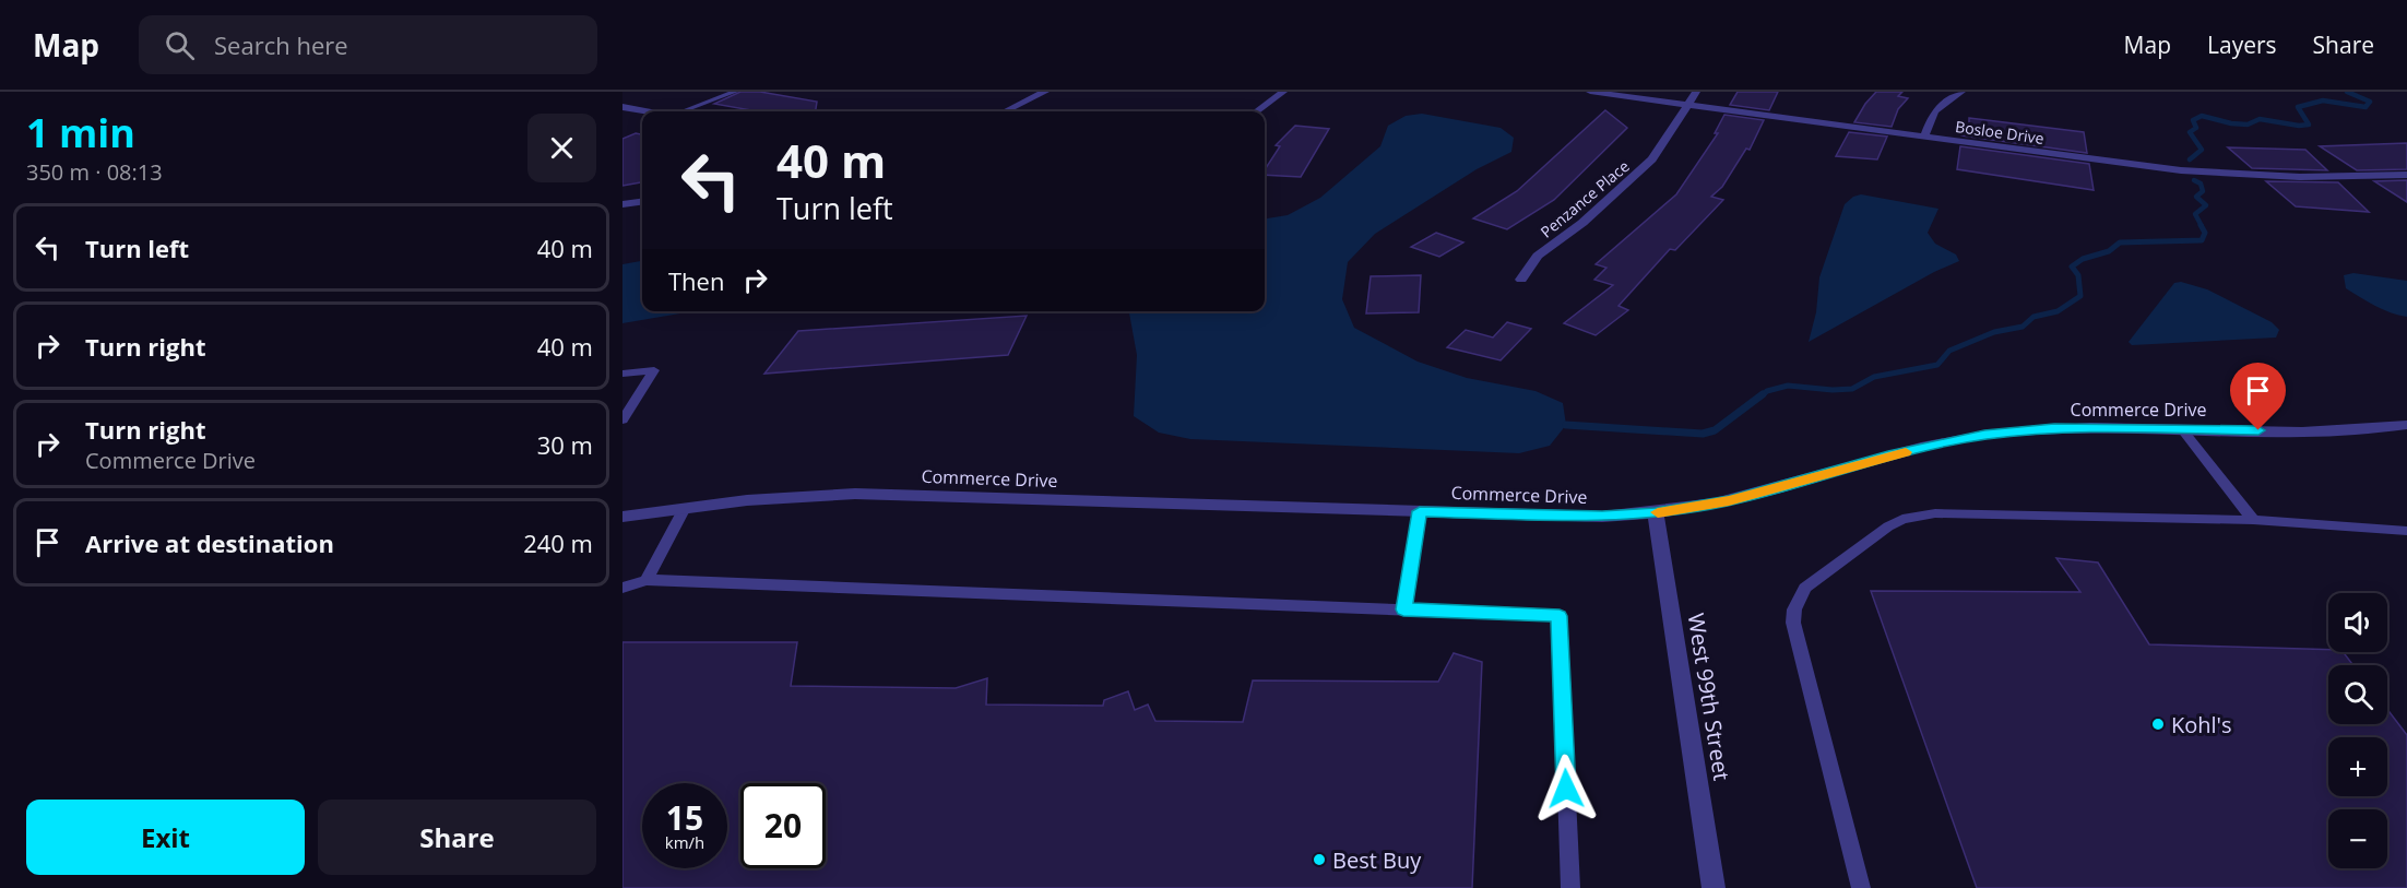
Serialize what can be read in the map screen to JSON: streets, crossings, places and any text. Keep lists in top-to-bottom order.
{
  "streets": {
    "street": [
      "Bosloe Drive",
      "Penzance Place",
      "Commerce Drive",
      "West 99th Street"
    ]
  },
  "crossings": [
    ["Bosloe Drive", "Penzance Place"],
    ["Commerce Drive", "West 99th Street"]
  ],
  "places": ["Kohl's", "Best Buy"],
  "page": {
    "header": "Map",
    "search": "Search here",
    "nav": ["Map", "Layers", "Share"],
    "heading": ["1 min", "350 m · 08:13"],
    "turn": ["40 m", "Turn left"],
    "list": [
      {
        "name": "Turn left",
        "value": "40 m"
      },
      {
        "name": "Turn right",
        "value": "40 m"
      },
      {
        "name": "Turn right",
        "note": "Commerce Drive",
        "value": "30 m"
      },
      {
        "name": "Arrive at destination",
        "value": "240 m"
      }
    ],
    "then": "Then",
    "map_buttons": ["+", "−"],
    "speed": "15 km/h",
    "limit": "20",
    "buttons": ["Exit", "Share"]
  }
}
